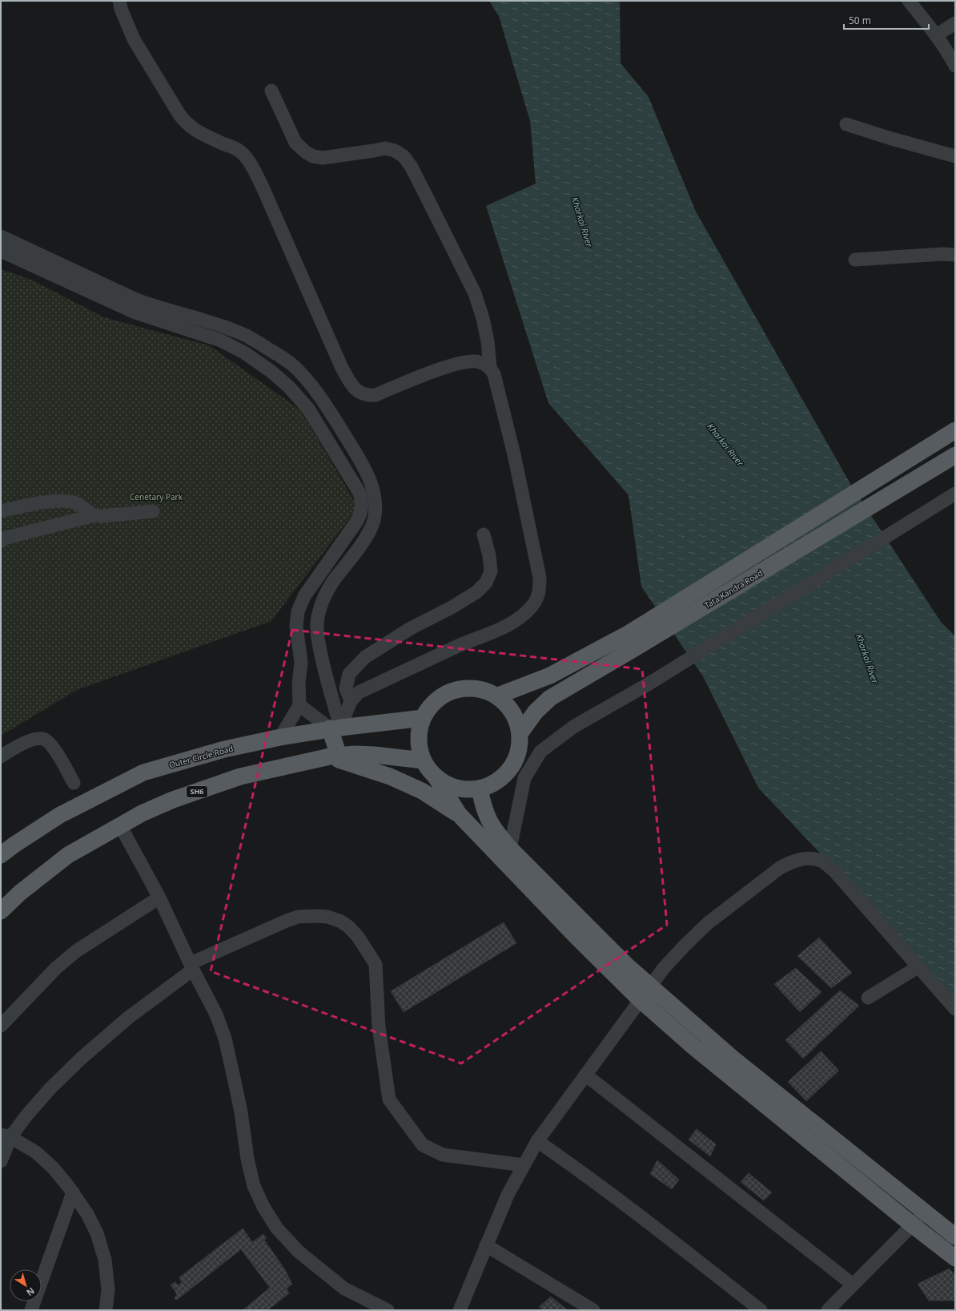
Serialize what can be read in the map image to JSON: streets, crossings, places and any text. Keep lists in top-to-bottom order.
{
  "streets": {
    "main road": ["Tata Kandra Road", "Outer Circle Road", "SH6"]
  },
  "crossings": [
    ["Tata Kandra Road", "Outer Circle Road"],
    ["Tata Kandra Road", "SH6"],
    ["Outer Circle Road", "SH6"]
  ],
  "water": ["Kharkai River"],
  "parks": ["Cenetary Park"],
  "scale_bar": "50 m",
  "north": "bottom right"
}
